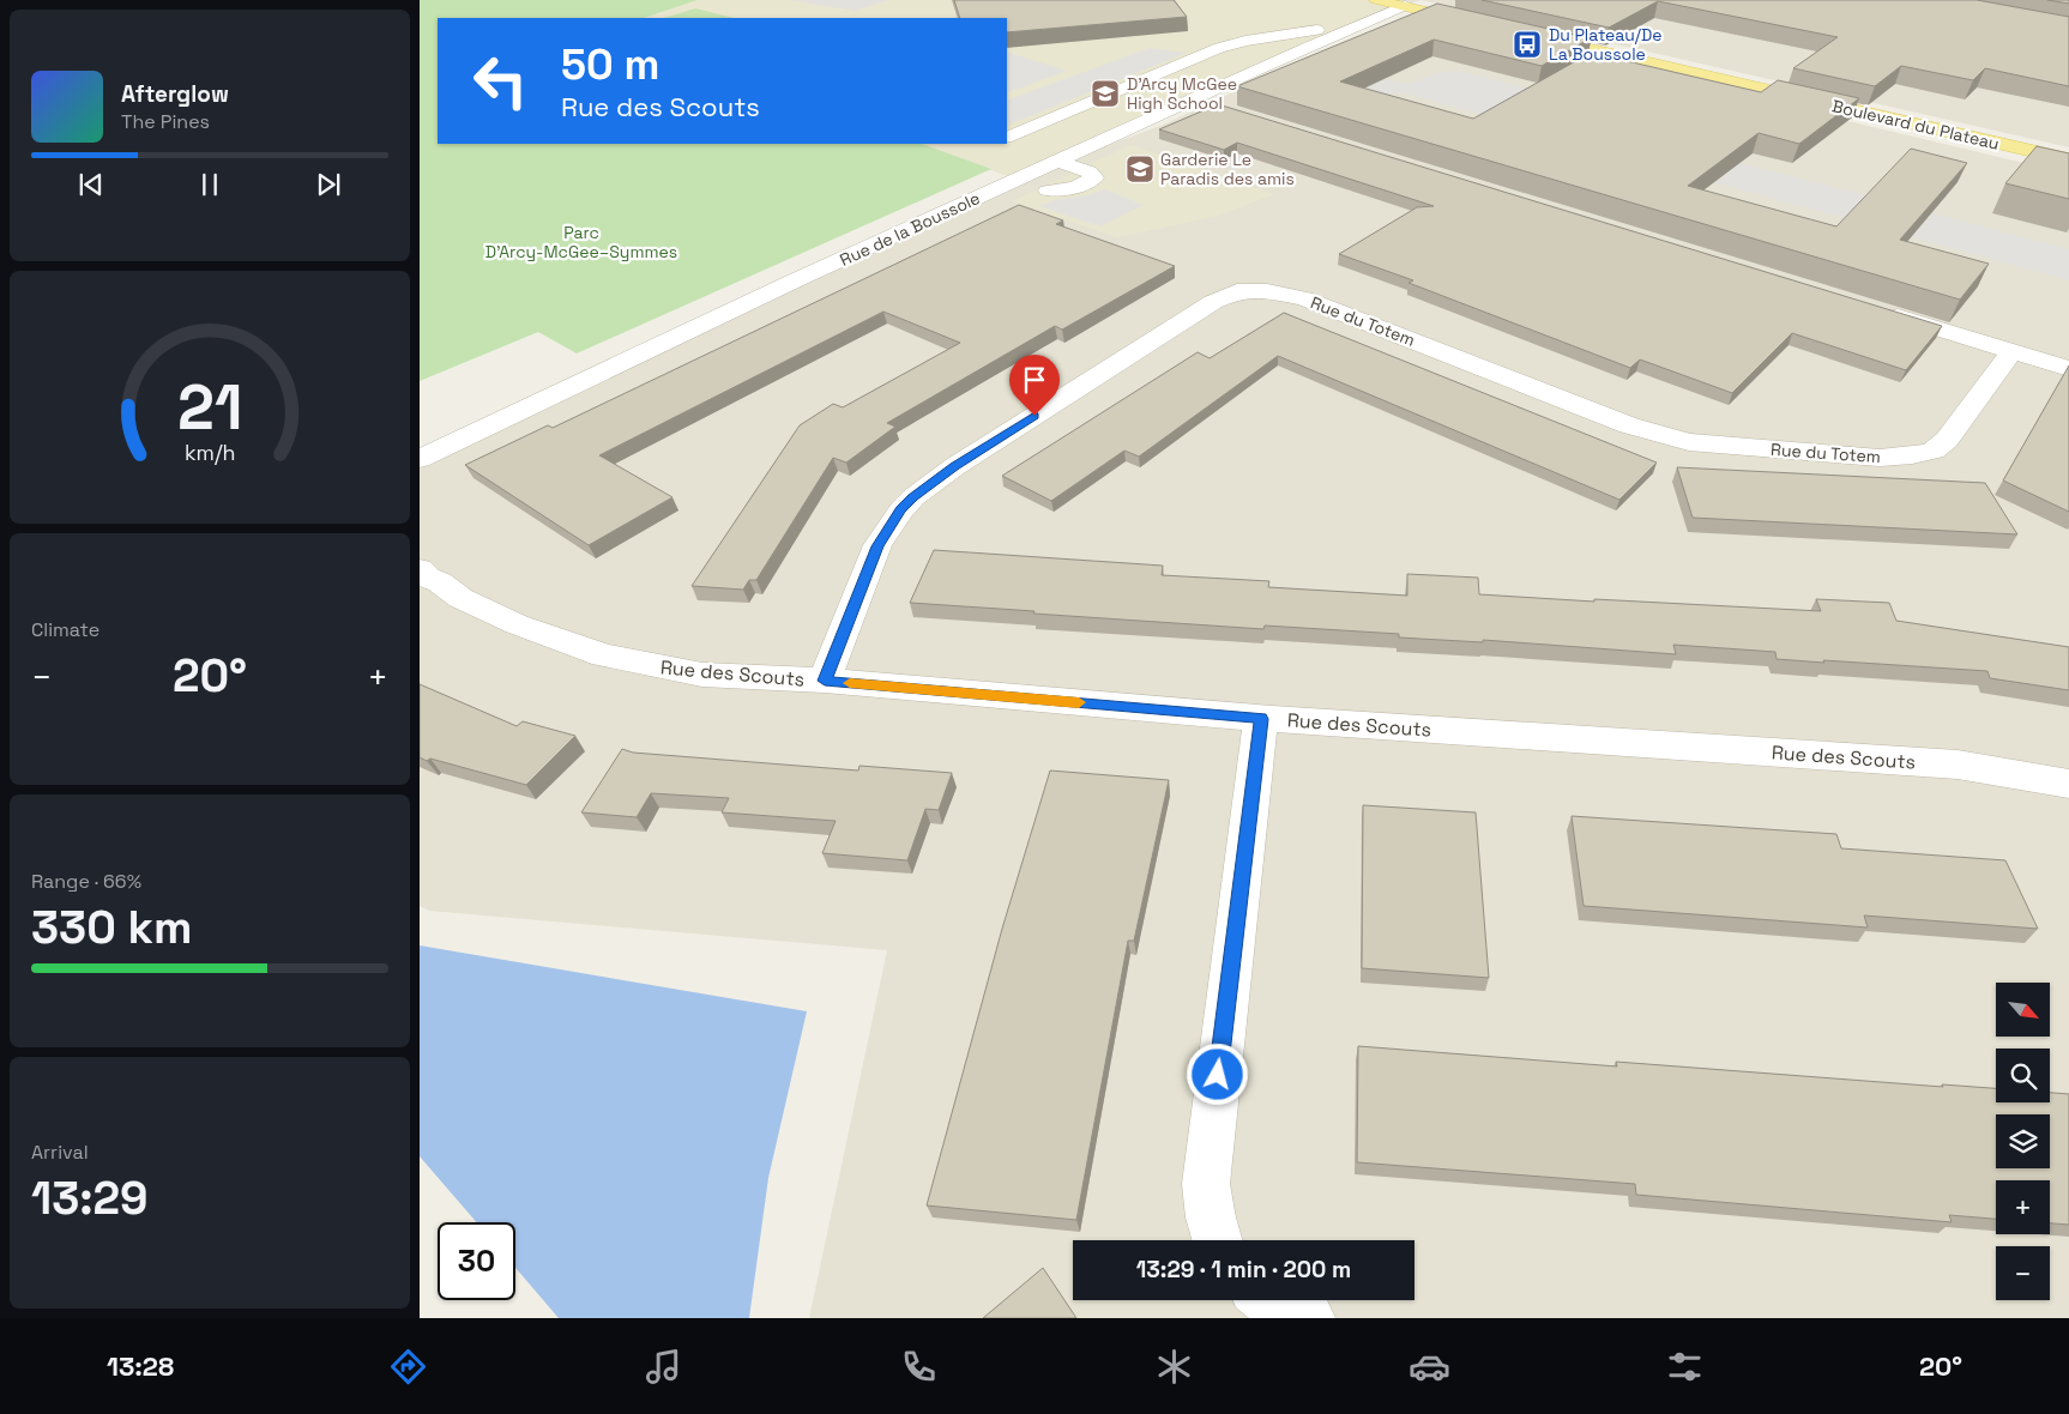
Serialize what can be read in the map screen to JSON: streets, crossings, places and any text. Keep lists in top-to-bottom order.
{
  "streets": {
    "main road": ["Boulevard du Plateau"],
    "street": ["Rue de la Boussole", "Rue du Totem", "Rue des Scouts"]
  },
  "crossings": [
    ["Rue du Totem", "Rue des Scouts"]
  ],
  "parks": ["Parc D'Arcy-McGee–Symmes"],
  "places": {
    "bus stop": ["Du Plateau/De La Boussole"],
    "school or university": ["D'Arcy McGee High School", "Garderie Le Paradis des amis"]
  },
  "north": "bottom right",
  "page": {
    "turn": ["50 m", "Rue des Scouts"],
    "song": ["Afterglow", "The Pines"],
    "tile": [
      "Climate",
      ["Range · 66%", "330 km"],
      ["Arrival", "13:29"]
    ],
    "heat": ["−", "20°", "+"],
    "map_buttons": ["+", "−"],
    "limit": "30",
    "trip": "13:29 · 1 min · 200 m",
    "tabs": ["13:28", "20°"],
    "gauge": ["21", "km/h"]
  }
}
